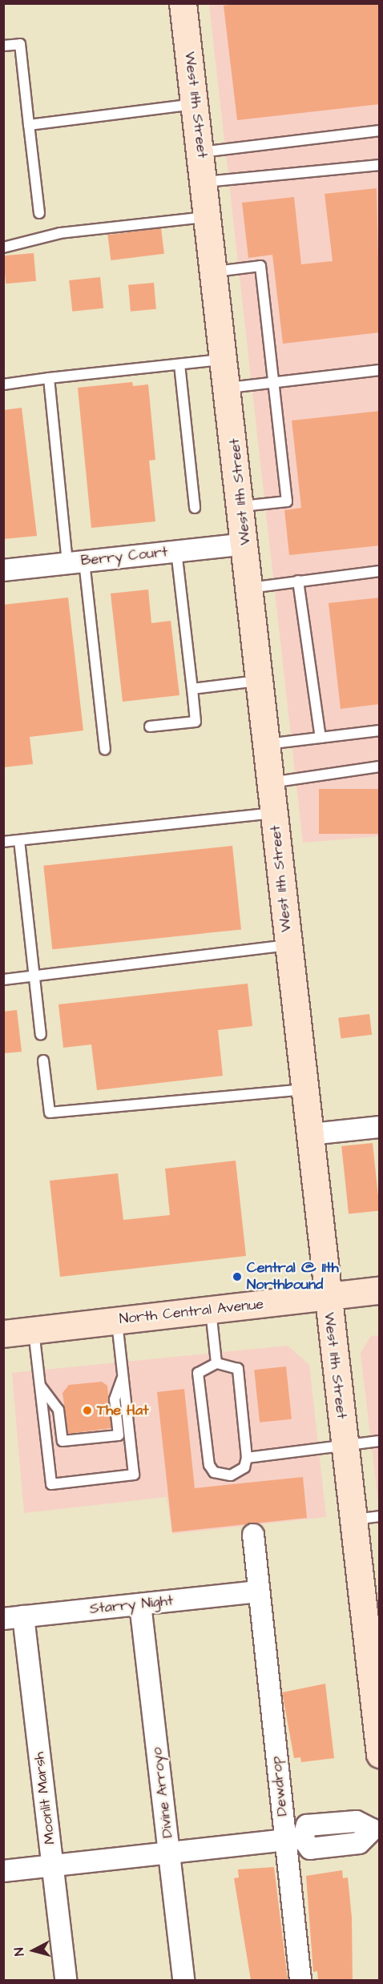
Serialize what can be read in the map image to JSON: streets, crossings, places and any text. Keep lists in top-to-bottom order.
{
  "streets": {
    "street": [
      "West 11th Street",
      "Berry Court",
      "North Central Avenue",
      "Starry Night",
      "Dewdrop",
      "Divine Arroyo",
      "Moonlit Marsh"
    ]
  },
  "crossings": [
    ["West 11th Street", "Berry Court"],
    ["West 11th Street", "North Central Avenue"],
    ["Starry Night", "Dewdrop"],
    ["Starry Night", "Divine Arroyo"],
    ["Starry Night", "Moonlit Marsh"]
  ],
  "places": ["Central @ 11th Northbound", "The Hat"],
  "north": "left"
}
